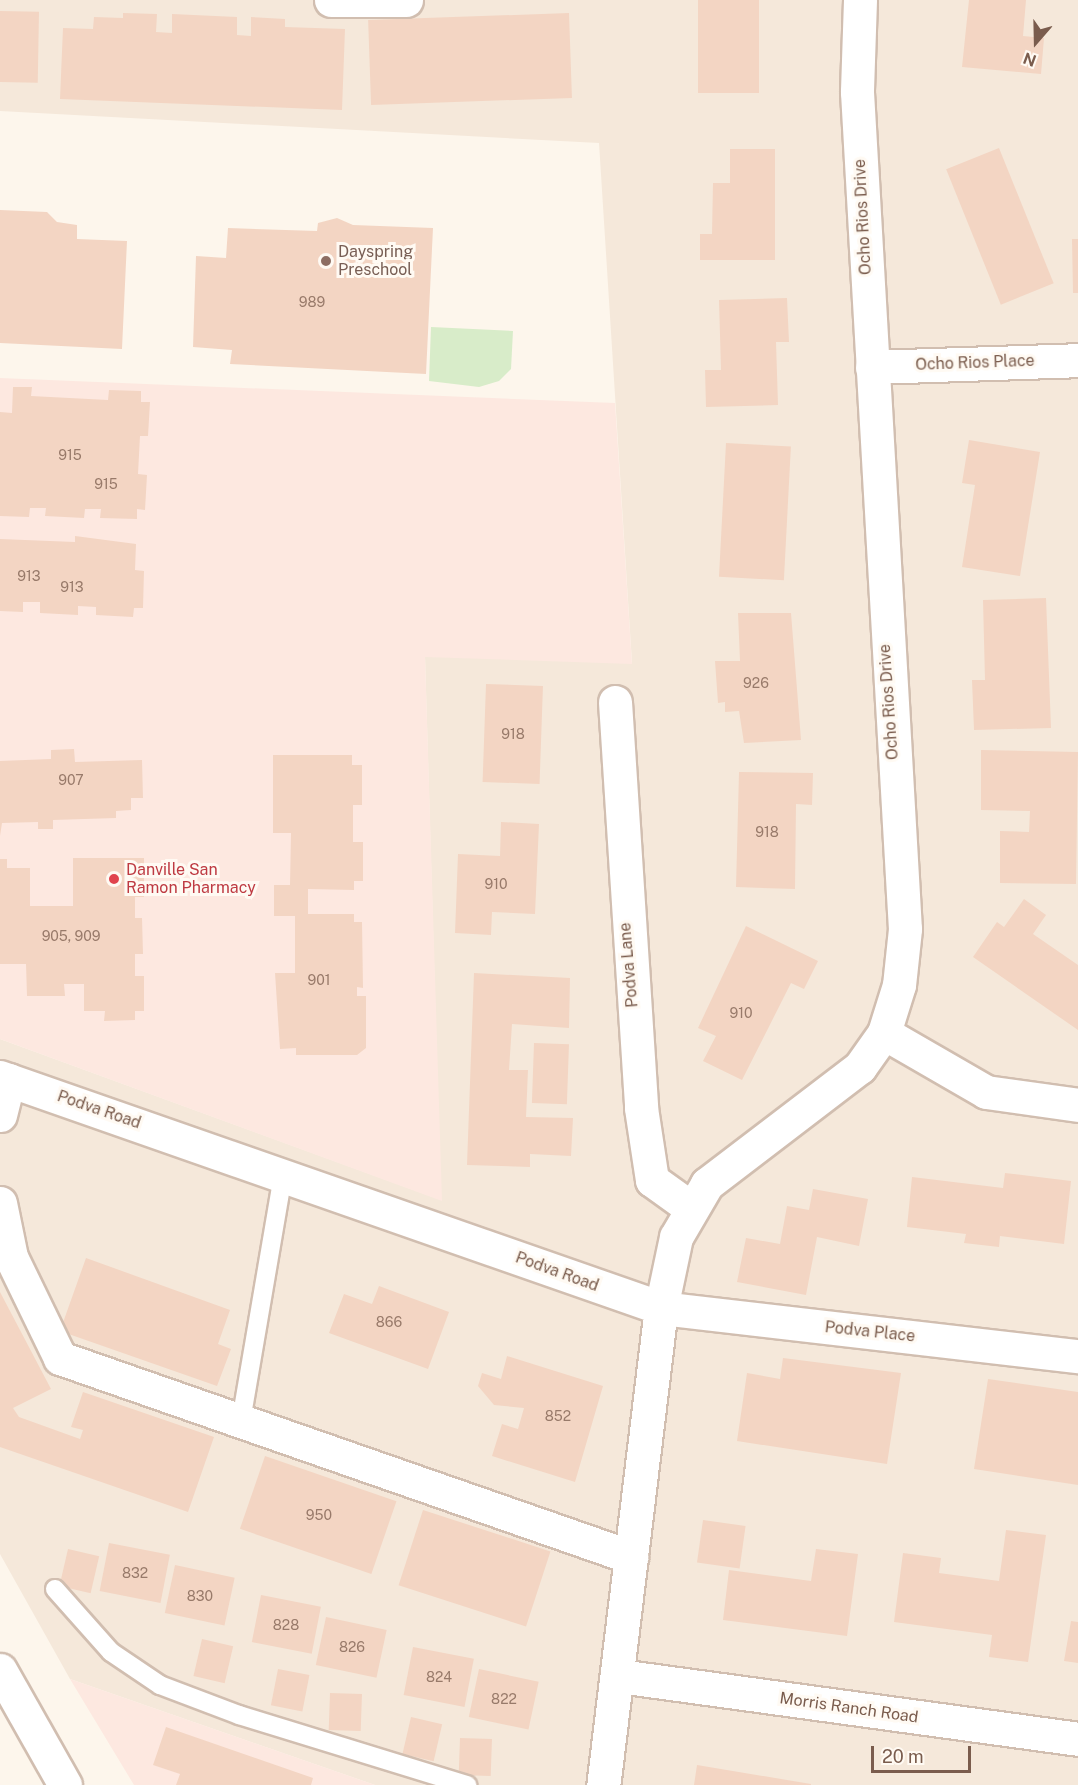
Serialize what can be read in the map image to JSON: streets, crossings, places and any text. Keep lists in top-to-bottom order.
{
  "streets": {
    "street": [
      "Ocho Rios Drive",
      "Ocho Rios Place",
      "Podva Lane",
      "Podva Road",
      "Podva Place",
      "Morris Ranch Road"
    ]
  },
  "crossings": [
    ["Ocho Rios Drive", "Ocho Rios Place"],
    ["Ocho Rios Drive", "Podva Lane"],
    ["Ocho Rios Drive", "Podva Road"],
    ["Ocho Rios Drive", "Podva Place"],
    ["Podva Road", "Podva Place"]
  ],
  "places": ["Dayspring Preschool", "Danville San Ramon Pharmacy"],
  "house_numbers": [
    "989",
    "915",
    "915",
    "913",
    "913",
    "926",
    "918",
    "907",
    "918",
    "910",
    "905, 909",
    "901",
    "910",
    "866",
    "852",
    "950",
    "832",
    "830",
    "828",
    "826",
    "824",
    "822"
  ],
  "scale_bar": "20 m",
  "north": "bottom"
}
